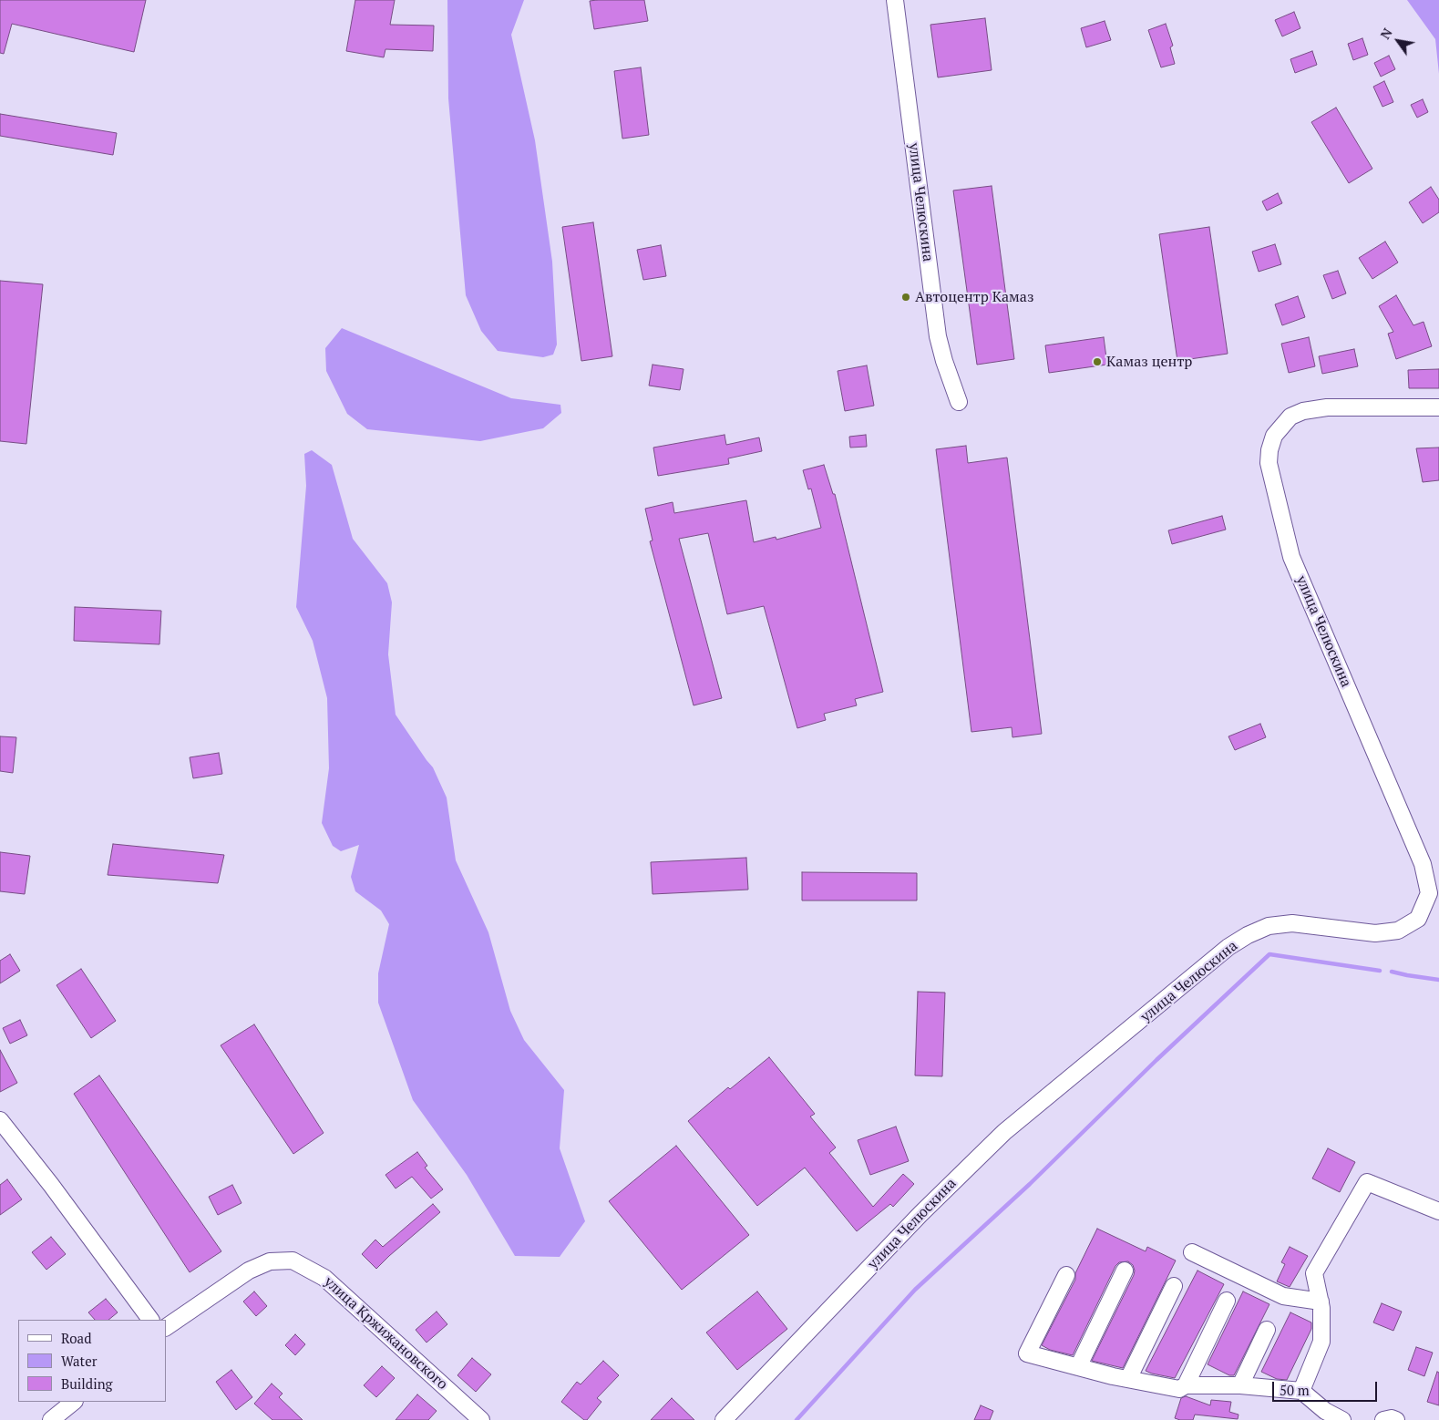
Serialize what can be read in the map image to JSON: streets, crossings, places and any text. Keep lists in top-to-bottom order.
{
  "streets": {
    "street": ["улица Челюскина", "улица Кржижановского"]
  },
  "places": ["Автоцентр Камаз", "Камаз центр"],
  "legend": ["Road", "Water", "Building"],
  "scale_bar": "50 m",
  "north": "top left"
}
